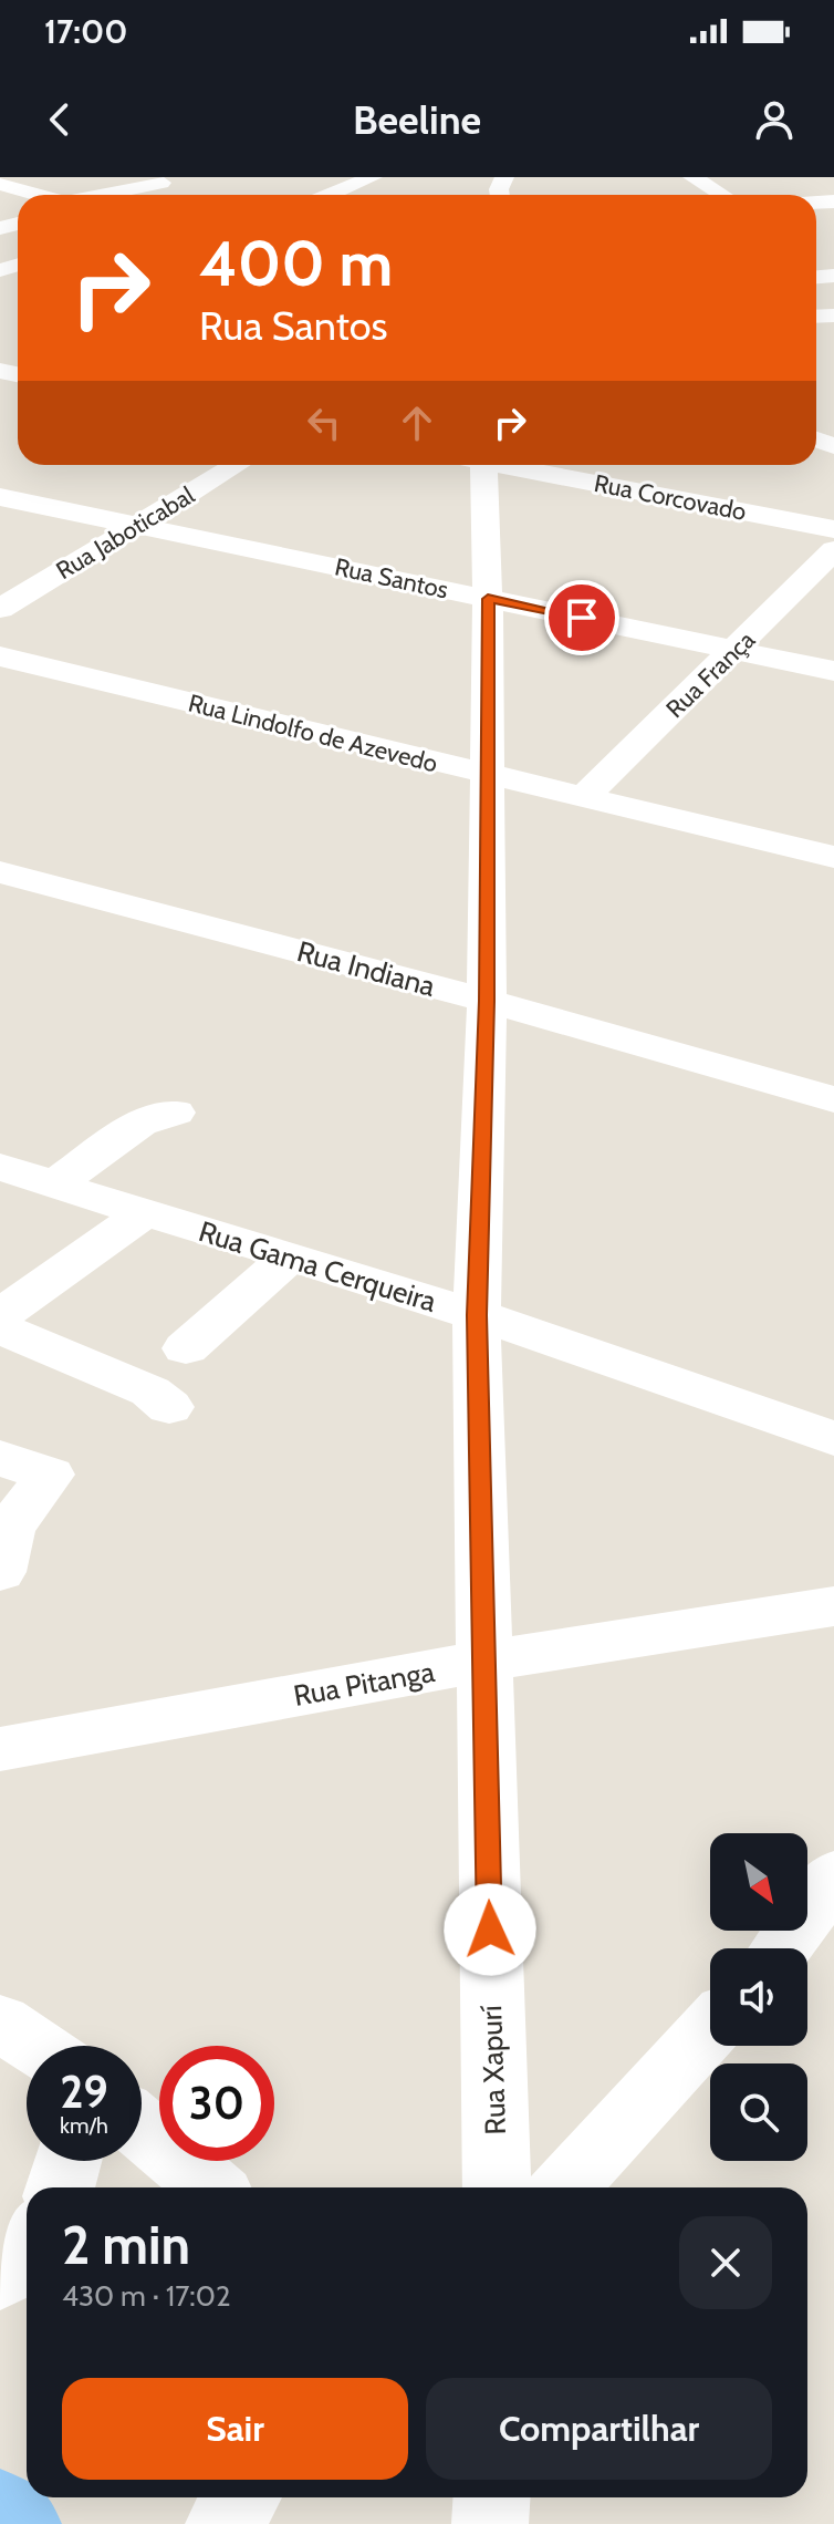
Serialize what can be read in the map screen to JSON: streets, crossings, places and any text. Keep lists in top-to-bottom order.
{
  "streets": {
    "street": [
      "Rua Corcovado",
      "Rua Jaboticabal",
      "Rua Santos",
      "Rua França",
      "Rua Lindolfo de Azevedo",
      "Rua Indiana",
      "Rua Gama Cerqueira",
      "Rua Pitanga",
      "Rua Xapurí"
    ]
  },
  "crossings": [
    ["Rua Jaboticabal", "Rua Santos"],
    ["Rua Santos", "Rua França"],
    ["Rua Santos", "Rua Xapurí"],
    ["Rua França", "Rua Lindolfo de Azevedo"],
    ["Rua Lindolfo de Azevedo", "Rua Xapurí"],
    ["Rua Indiana", "Rua Xapurí"],
    ["Rua Gama Cerqueira", "Rua Xapurí"],
    ["Rua Pitanga", "Rua Xapurí"]
  ],
  "north": "bottom right",
  "page": {
    "status": "17:00",
    "header": "Beeline",
    "turn": ["400 m", "Rua Santos"],
    "speed": "29 km/h",
    "limit": "30",
    "heading": ["2 min", "430 m · 17:02"],
    "buttons": ["Sair", "Compartilhar"]
  }
}
